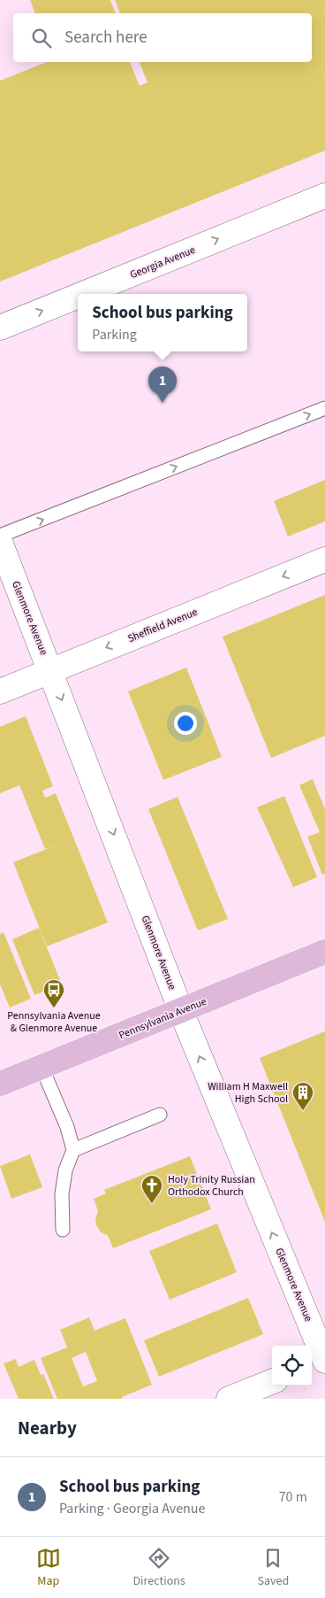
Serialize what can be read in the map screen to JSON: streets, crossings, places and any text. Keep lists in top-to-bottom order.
{
  "streets": {
    "main road": ["Pennsylvania Avenue"],
    "street": ["Georgia Avenue", "Glenmore Avenue", "Sheffield Avenue"]
  },
  "crossings": [
    ["Glenmore Avenue", "Sheffield Avenue"],
    ["Glenmore Avenue", "Pennsylvania Avenue"]
  ],
  "one_way": ["Georgia Avenue", "Sheffield Avenue"],
  "places": {
    "bus stop": ["Pennsylvania Avenue & Glenmore Avenue"],
    "building": ["William H Maxwell High School"],
    "church": ["Holy Trinity Russian Orthodox Church"]
  },
  "page": {
    "search": "Search here",
    "popup": ["School bus parking", "Parking"],
    "pins": "1",
    "heading": "Nearby",
    "list": [
      {
        "mark": "1",
        "name": "School bus parking",
        "note": "Parking · Georgia Avenue",
        "value": "70 m"
      }
    ],
    "nav": ["Map", "Directions", "Saved"]
  }
}
